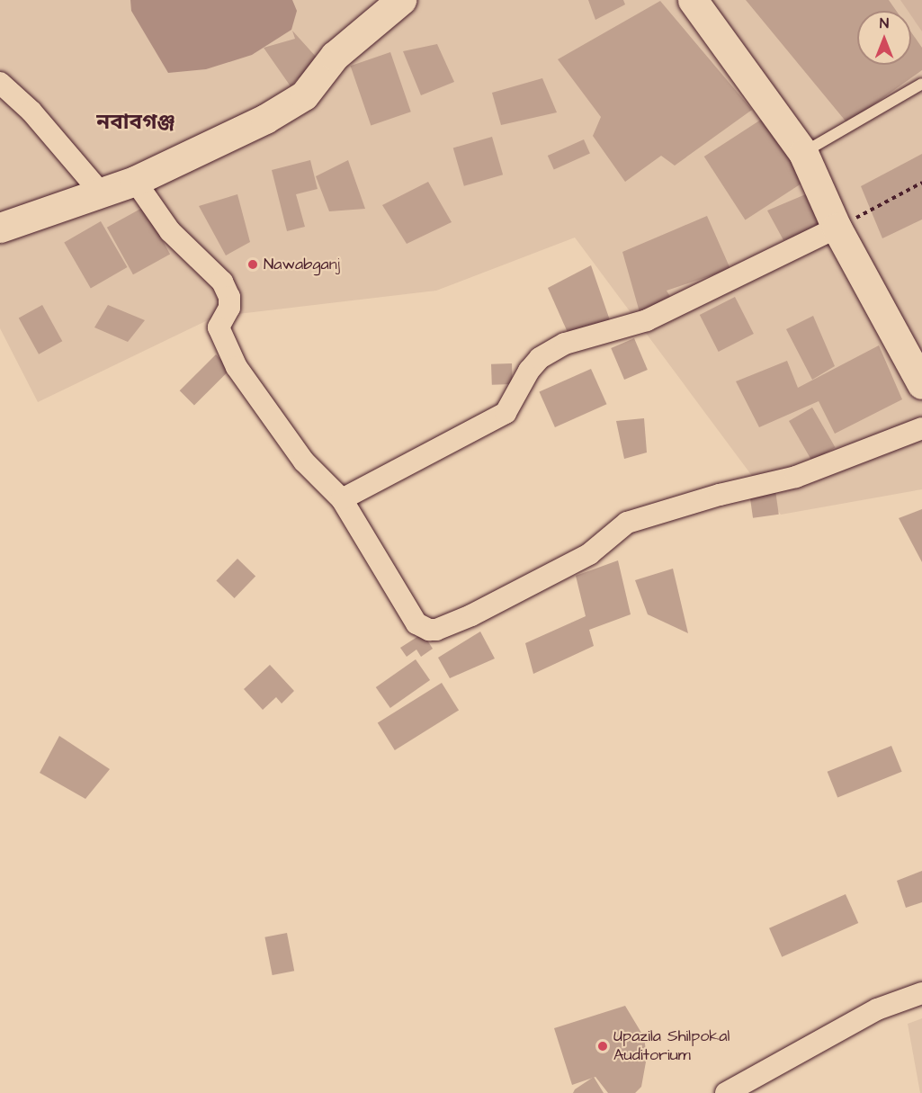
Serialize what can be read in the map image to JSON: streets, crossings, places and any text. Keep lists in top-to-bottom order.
{
  "districts": ["নবাবগঞ্জ"],
  "places": ["Nawabganj", "Upazila Shilpokal Auditorium"],
  "north": "top"
}
